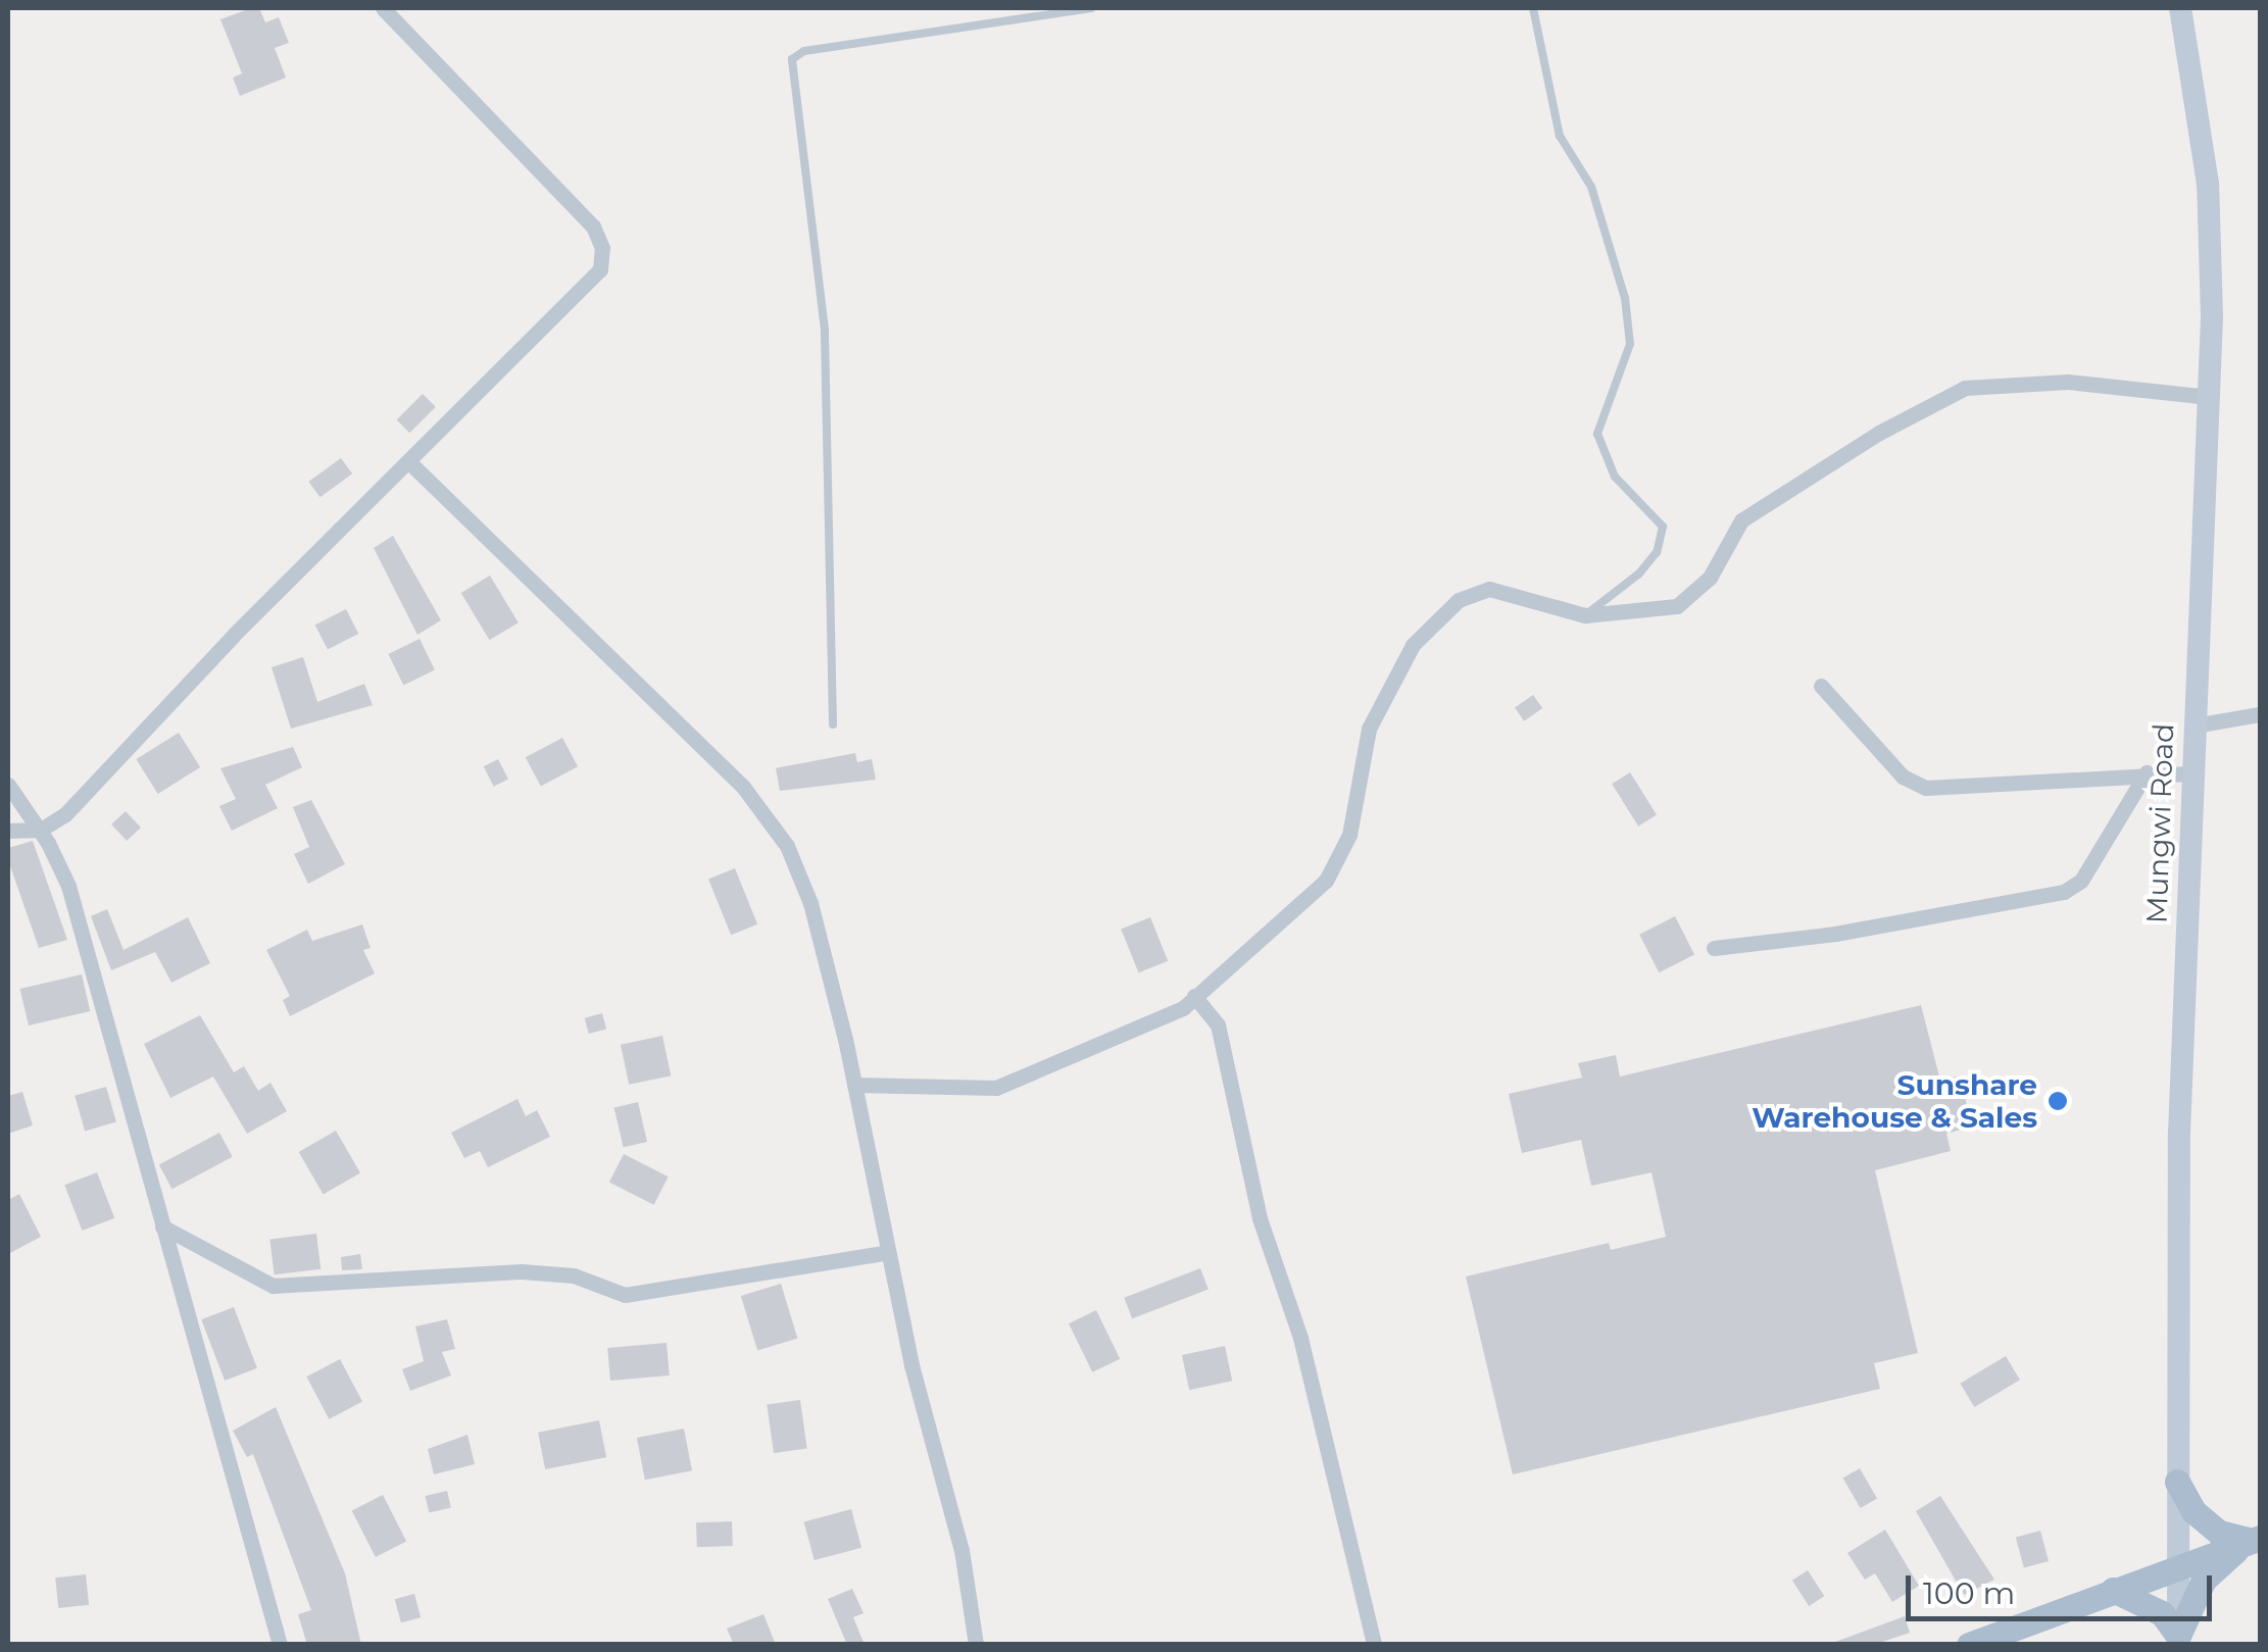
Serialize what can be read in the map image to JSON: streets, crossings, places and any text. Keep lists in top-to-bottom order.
{
  "streets": {
    "street": ["Mungwi Road"]
  },
  "places": ["Sunshare Warehouse & Sales"],
  "scale_bar": "100 m"
}
